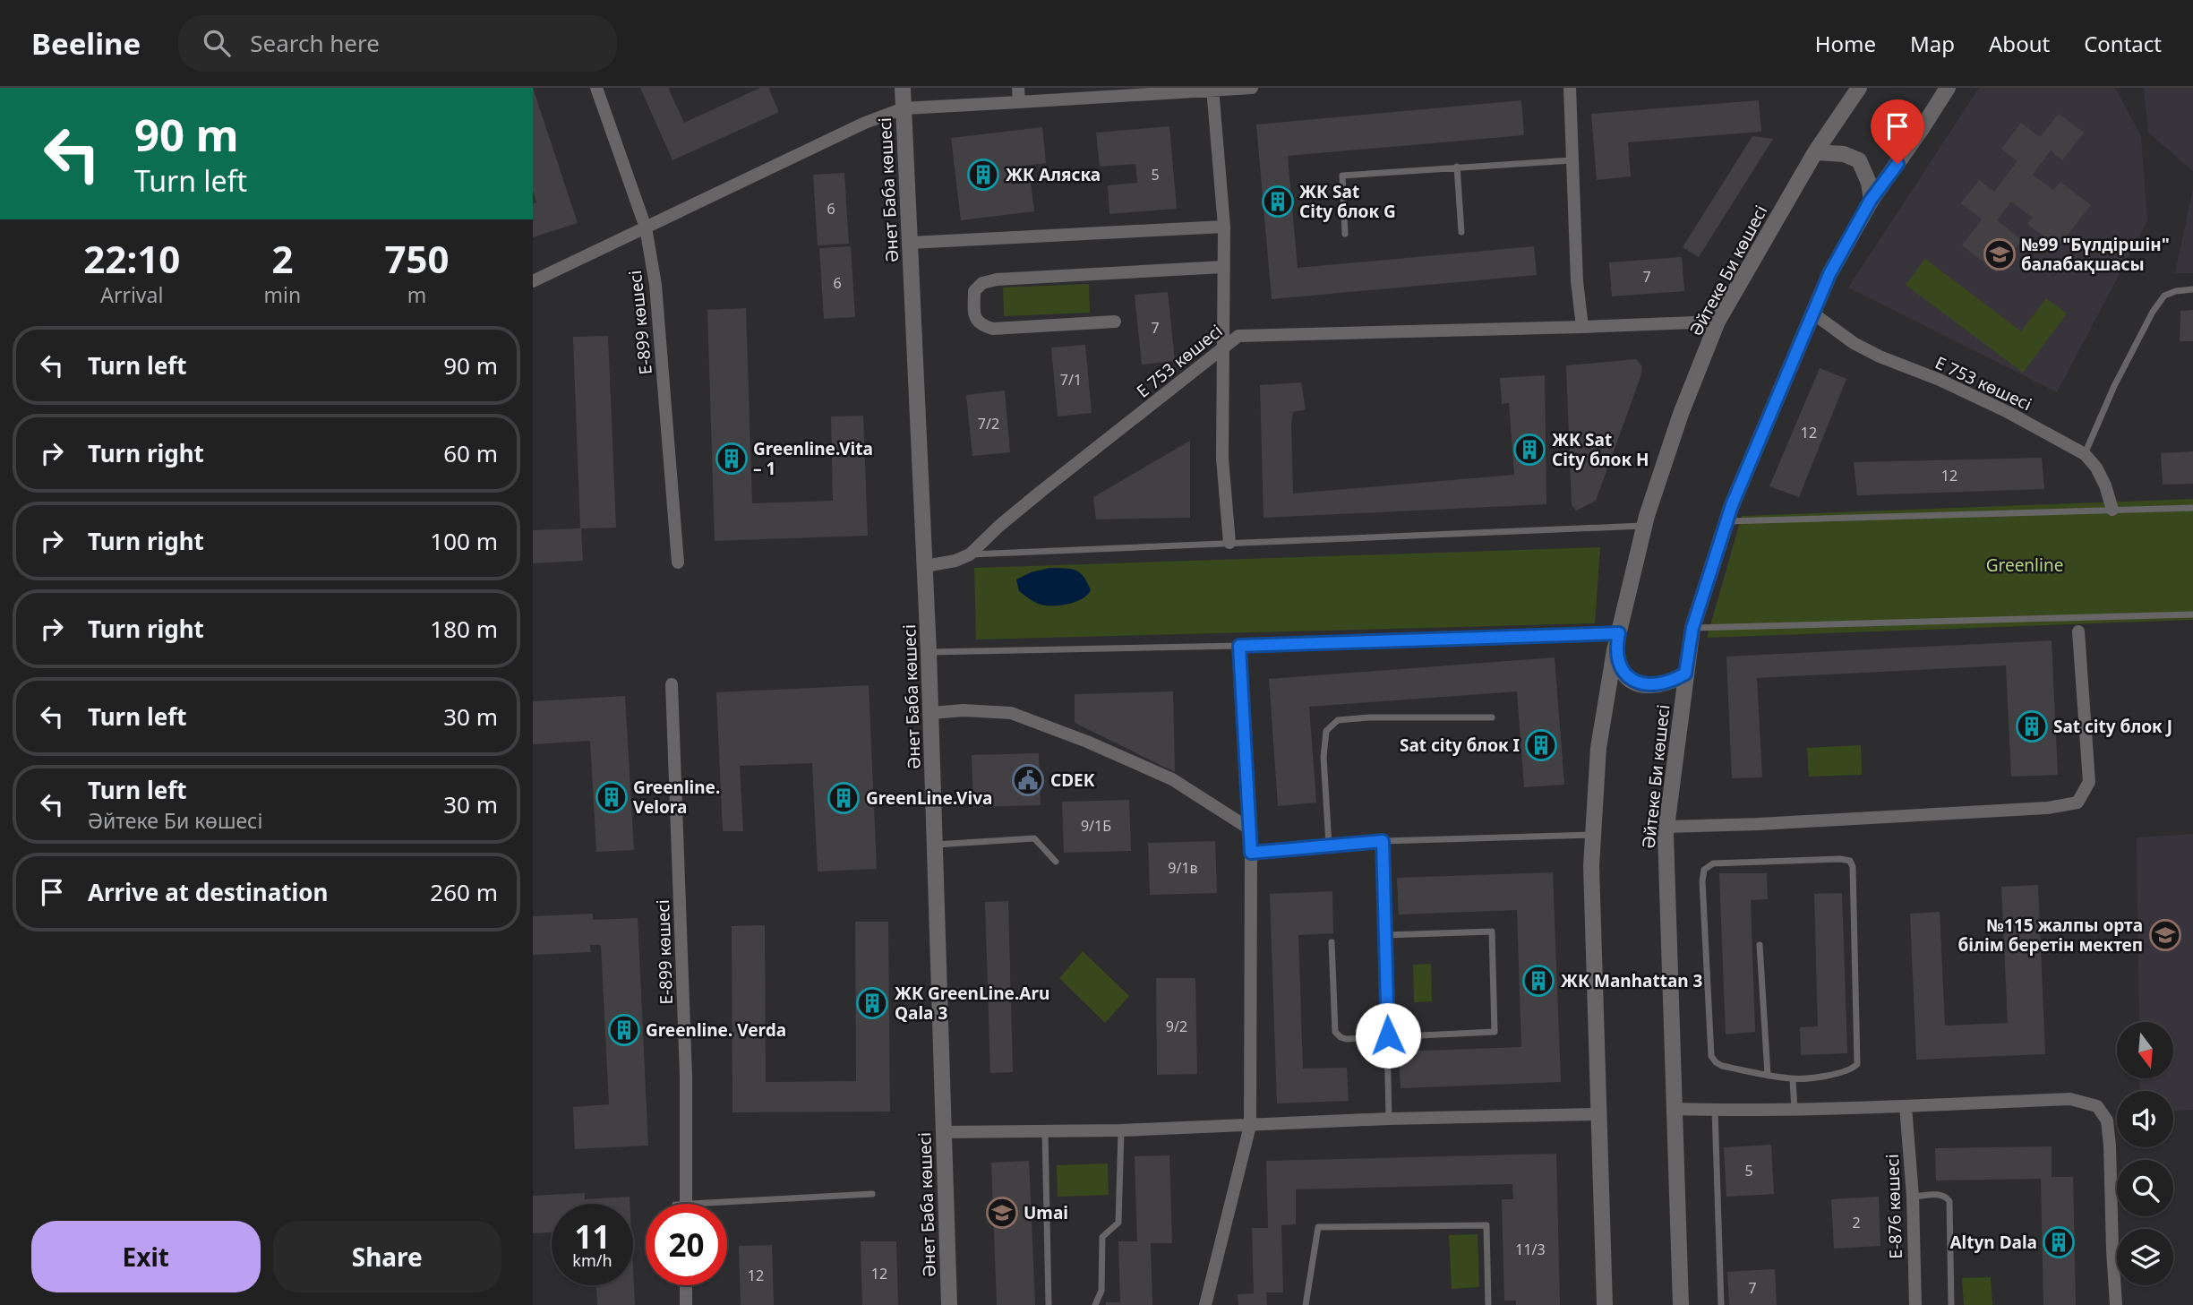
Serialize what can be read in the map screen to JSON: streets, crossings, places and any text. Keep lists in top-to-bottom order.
{
  "streets": {
    "street": [
      "Әнет Баба көшесі",
      "Әйтеке Би көшесі",
      "Е-899 көшесі",
      "Е 753 көшесі",
      "Е-876 көшесі"
    ]
  },
  "crossings": [
    ["Әнет Баба көшесі", "Е 753 көшесі"],
    ["Әйтеке Би көшесі", "Е 753 көшесі"]
  ],
  "parks": ["Greenline"],
  "places": {
    "building": [
      "ЖК Аляска",
      "ЖК Sat City блок G",
      "ЖК Sat City блок H",
      "Greenline.Vita – 1",
      "Sat city блок J",
      "Sat city блок I",
      "Greenline. Velora",
      "GreenLine.Viva",
      "ЖК Manhattan 3",
      "ЖК GreenLine.Aru Qala 3",
      "Greenline. Verda",
      "Altyn Dala"
    ],
    "school or university": ["№99 \"Бүлдіршін\" балабақшасы", "№115 жалпы орта білім беретін мектеп", "Umai"],
    "public building": ["CDEK"]
  },
  "house_numbers": [
    "5",
    "6",
    "7",
    "6",
    "7",
    "7/1",
    "7/2",
    "12",
    "12",
    "9/1Б",
    "9/1в",
    "9/2",
    "5",
    "2",
    "11/3",
    "12",
    "12",
    "7"
  ],
  "north": "bottom",
  "page": {
    "header": "Beeline",
    "search": "Search here",
    "nav": [
      "Home",
      "Map",
      "About",
      "Contact"
    ],
    "turn": ["90 m", "Turn left"],
    "eta": [
      "22:10",
      "Arrival",
      "2",
      "min",
      "750",
      "m"
    ],
    "list": [
      {
        "name": "Turn left",
        "value": "90 m"
      },
      {
        "name": "Turn right",
        "value": "60 m"
      },
      {
        "name": "Turn right",
        "value": "100 m"
      },
      {
        "name": "Turn right",
        "value": "180 m"
      },
      {
        "name": "Turn left",
        "value": "30 m"
      },
      {
        "name": "Turn left",
        "note": "Әйтеке Би көшесі",
        "value": "30 m"
      },
      {
        "name": "Arrive at destination",
        "value": "260 m"
      }
    ],
    "speed": "11 km/h",
    "limit": "20",
    "buttons": ["Exit", "Share"]
  }
}
